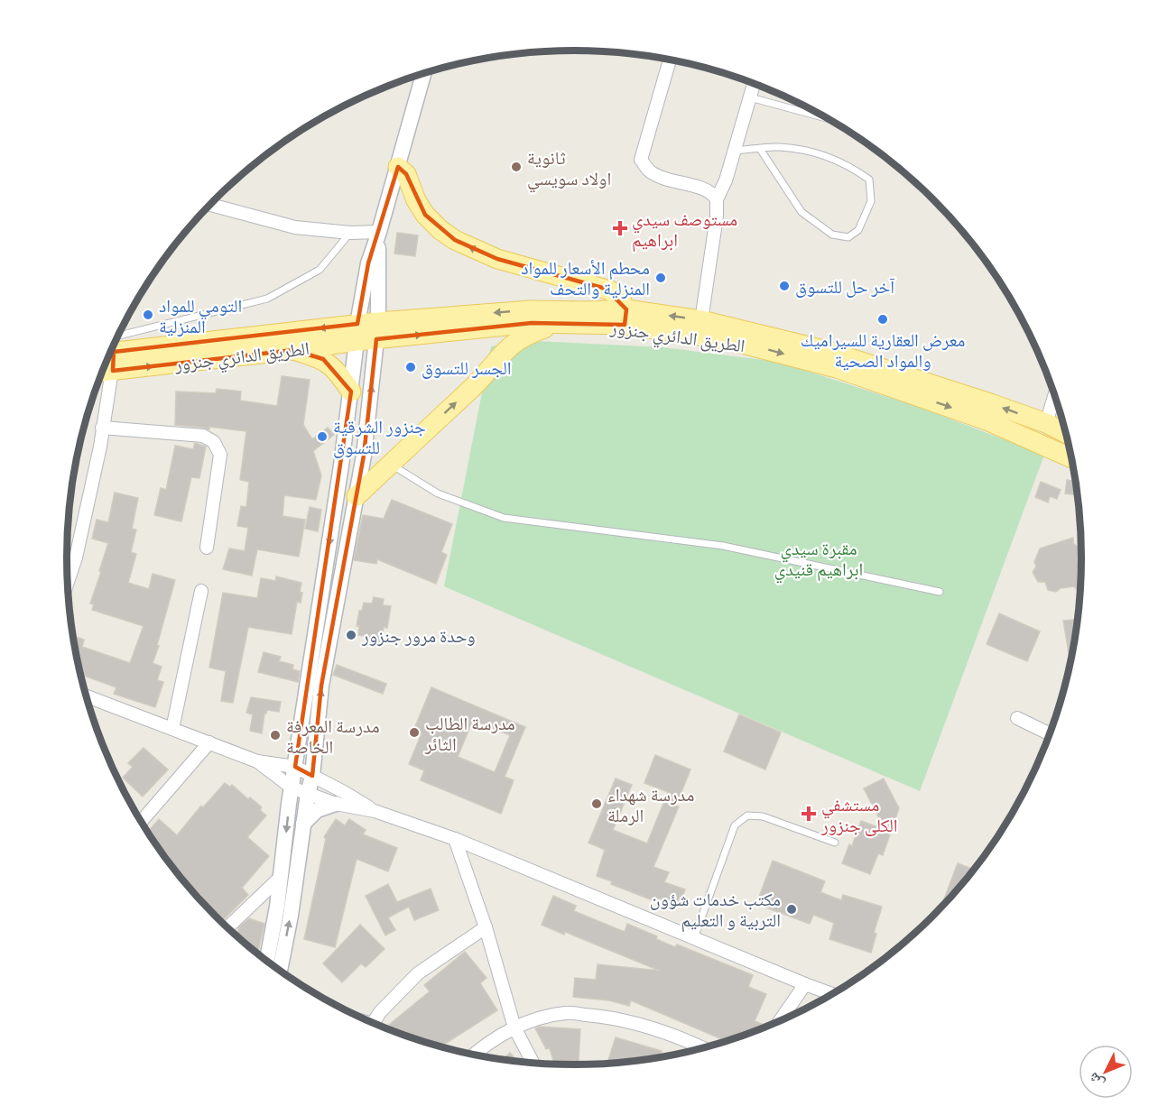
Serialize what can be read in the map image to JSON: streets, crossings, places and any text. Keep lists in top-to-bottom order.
{
  "streets": {
    "main road": ["الطريق الدائري جنزور"]
  },
  "parks": ["مقبرة سيدي ابراهيم قنيدي"],
  "places": {
    "other": [
      "ثانوية اولاد سويسي",
      "محطم الأسعار للمواد المنزلية والتحف",
      "آخر حل للتسوق",
      "التومي للمواد المنزلية",
      "معرض العقارية للسيراميك والمواد الصحية",
      "الجسر للتسوق",
      "جنزور الشرقية للتسوق",
      "وحدة مرور جنزور",
      "مدرسة الطالب الثائر",
      "مدرسة المعرفة الخاصة",
      "مدرسة شهداء الرملة",
      "مكتب خدمات شؤون التربية و التعليم"
    ],
    "health": ["مستوصف سيدي ابراهيم", "مستشفي الكلى جنزور"]
  },
  "north": "bottom left"
}
